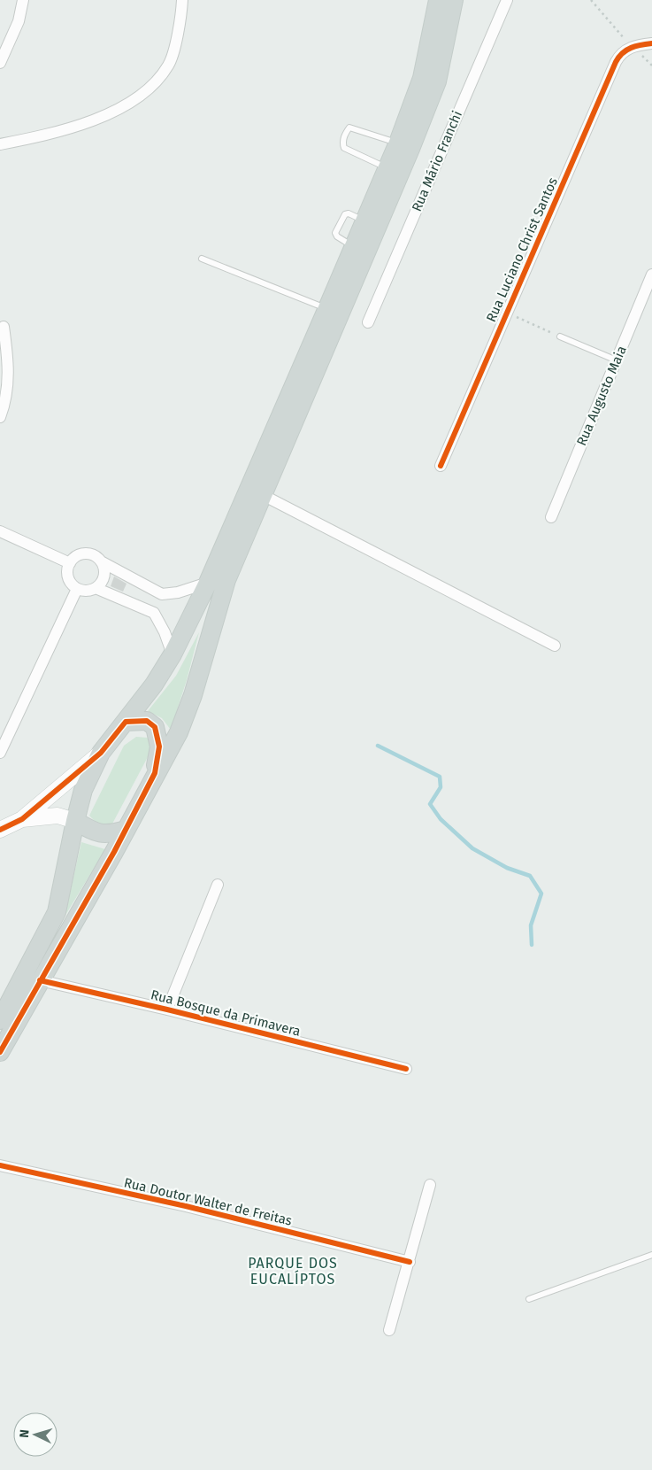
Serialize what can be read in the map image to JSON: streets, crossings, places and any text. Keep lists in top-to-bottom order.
{
  "streets": {
    "street": [
      "Rua Mário Franchi",
      "Rua Luciano Christ Santos",
      "Rua Augusto Maia",
      "Rua Bosque da Primavera",
      "Rua Doutor Walter de Freitas"
    ]
  },
  "districts": ["PARQUE DOS EUCALÍPTOS"],
  "north": "left"
}
